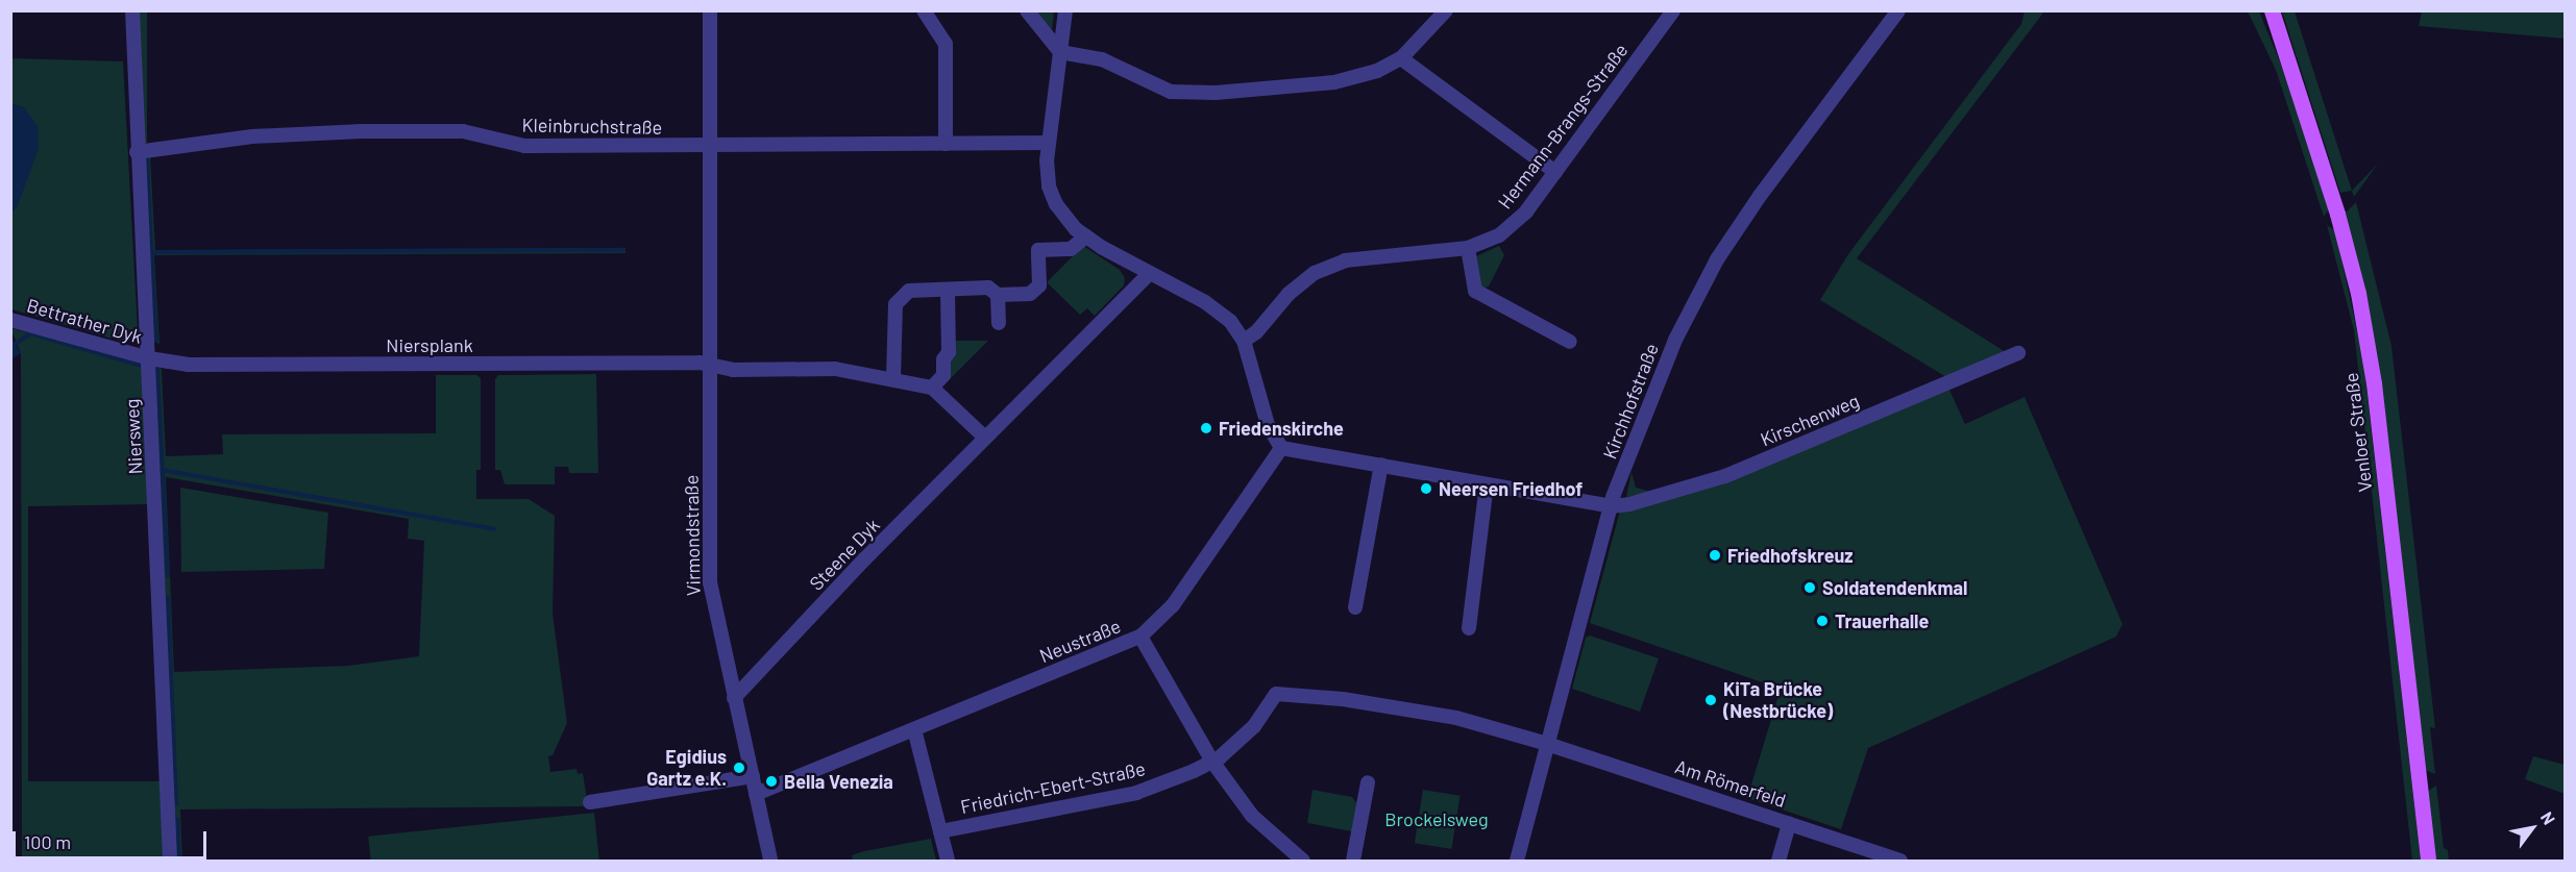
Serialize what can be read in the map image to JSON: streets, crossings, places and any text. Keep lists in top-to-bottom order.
{
  "streets": {
    "main road": ["Venloer Straße"],
    "street": [
      "Kleinbruchstraße",
      "Hermann-Brangs-Straße",
      "Bettrather Dyk",
      "Niersplank",
      "Kirchhofstraße",
      "Kirschenweg",
      "Niersweg",
      "Virmondstraße",
      "Steene Dyk",
      "Neustraße",
      "Am Römerfeld",
      "Friedrich-Ebert-Straße"
    ]
  },
  "crossings": [
    ["Kleinbruchstraße", "Niersweg"],
    ["Kleinbruchstraße", "Virmondstraße"],
    ["Bettrather Dyk", "Niersplank"],
    ["Bettrather Dyk", "Niersweg"],
    ["Niersplank", "Niersweg"],
    ["Niersplank", "Virmondstraße"],
    ["Kirchhofstraße", "Kirschenweg"],
    ["Kirchhofstraße", "Am Römerfeld"],
    ["Kirchhofstraße", "Friedrich-Ebert-Straße"],
    ["Virmondstraße", "Steene Dyk"],
    ["Virmondstraße", "Neustraße"],
    ["Am Römerfeld", "Friedrich-Ebert-Straße"]
  ],
  "parks": ["Brockelsweg"],
  "places": [
    "Friedenskirche",
    "Neersen Friedhof",
    "Friedhofskreuz",
    "Soldatendenkmal",
    "Trauerhalle",
    "KiTa Brücke (Nestbrücke)",
    "Egidius Gartz e.K.",
    "Bella Venezia"
  ],
  "scale_bar": "100 m",
  "north": "top right"
}
